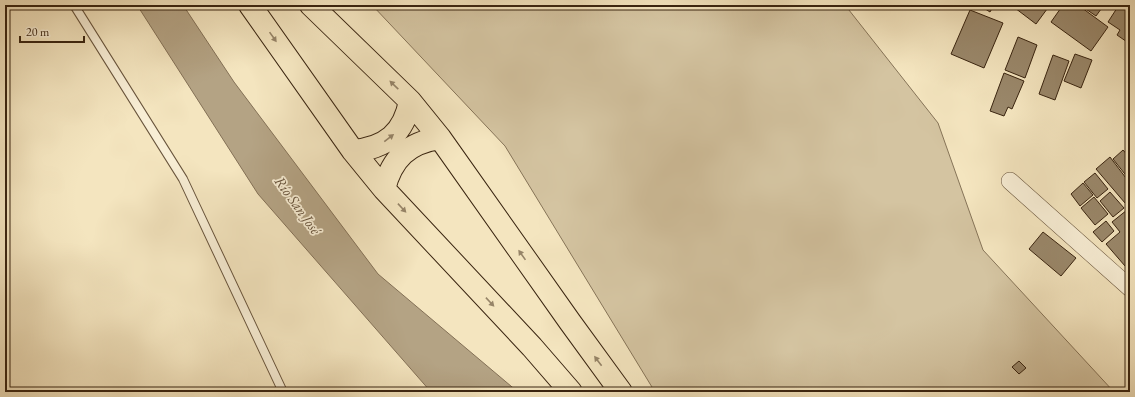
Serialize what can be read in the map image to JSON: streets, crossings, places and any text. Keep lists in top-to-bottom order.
{
  "water": ["Río San José"],
  "scale_bar": "20 m"
}
